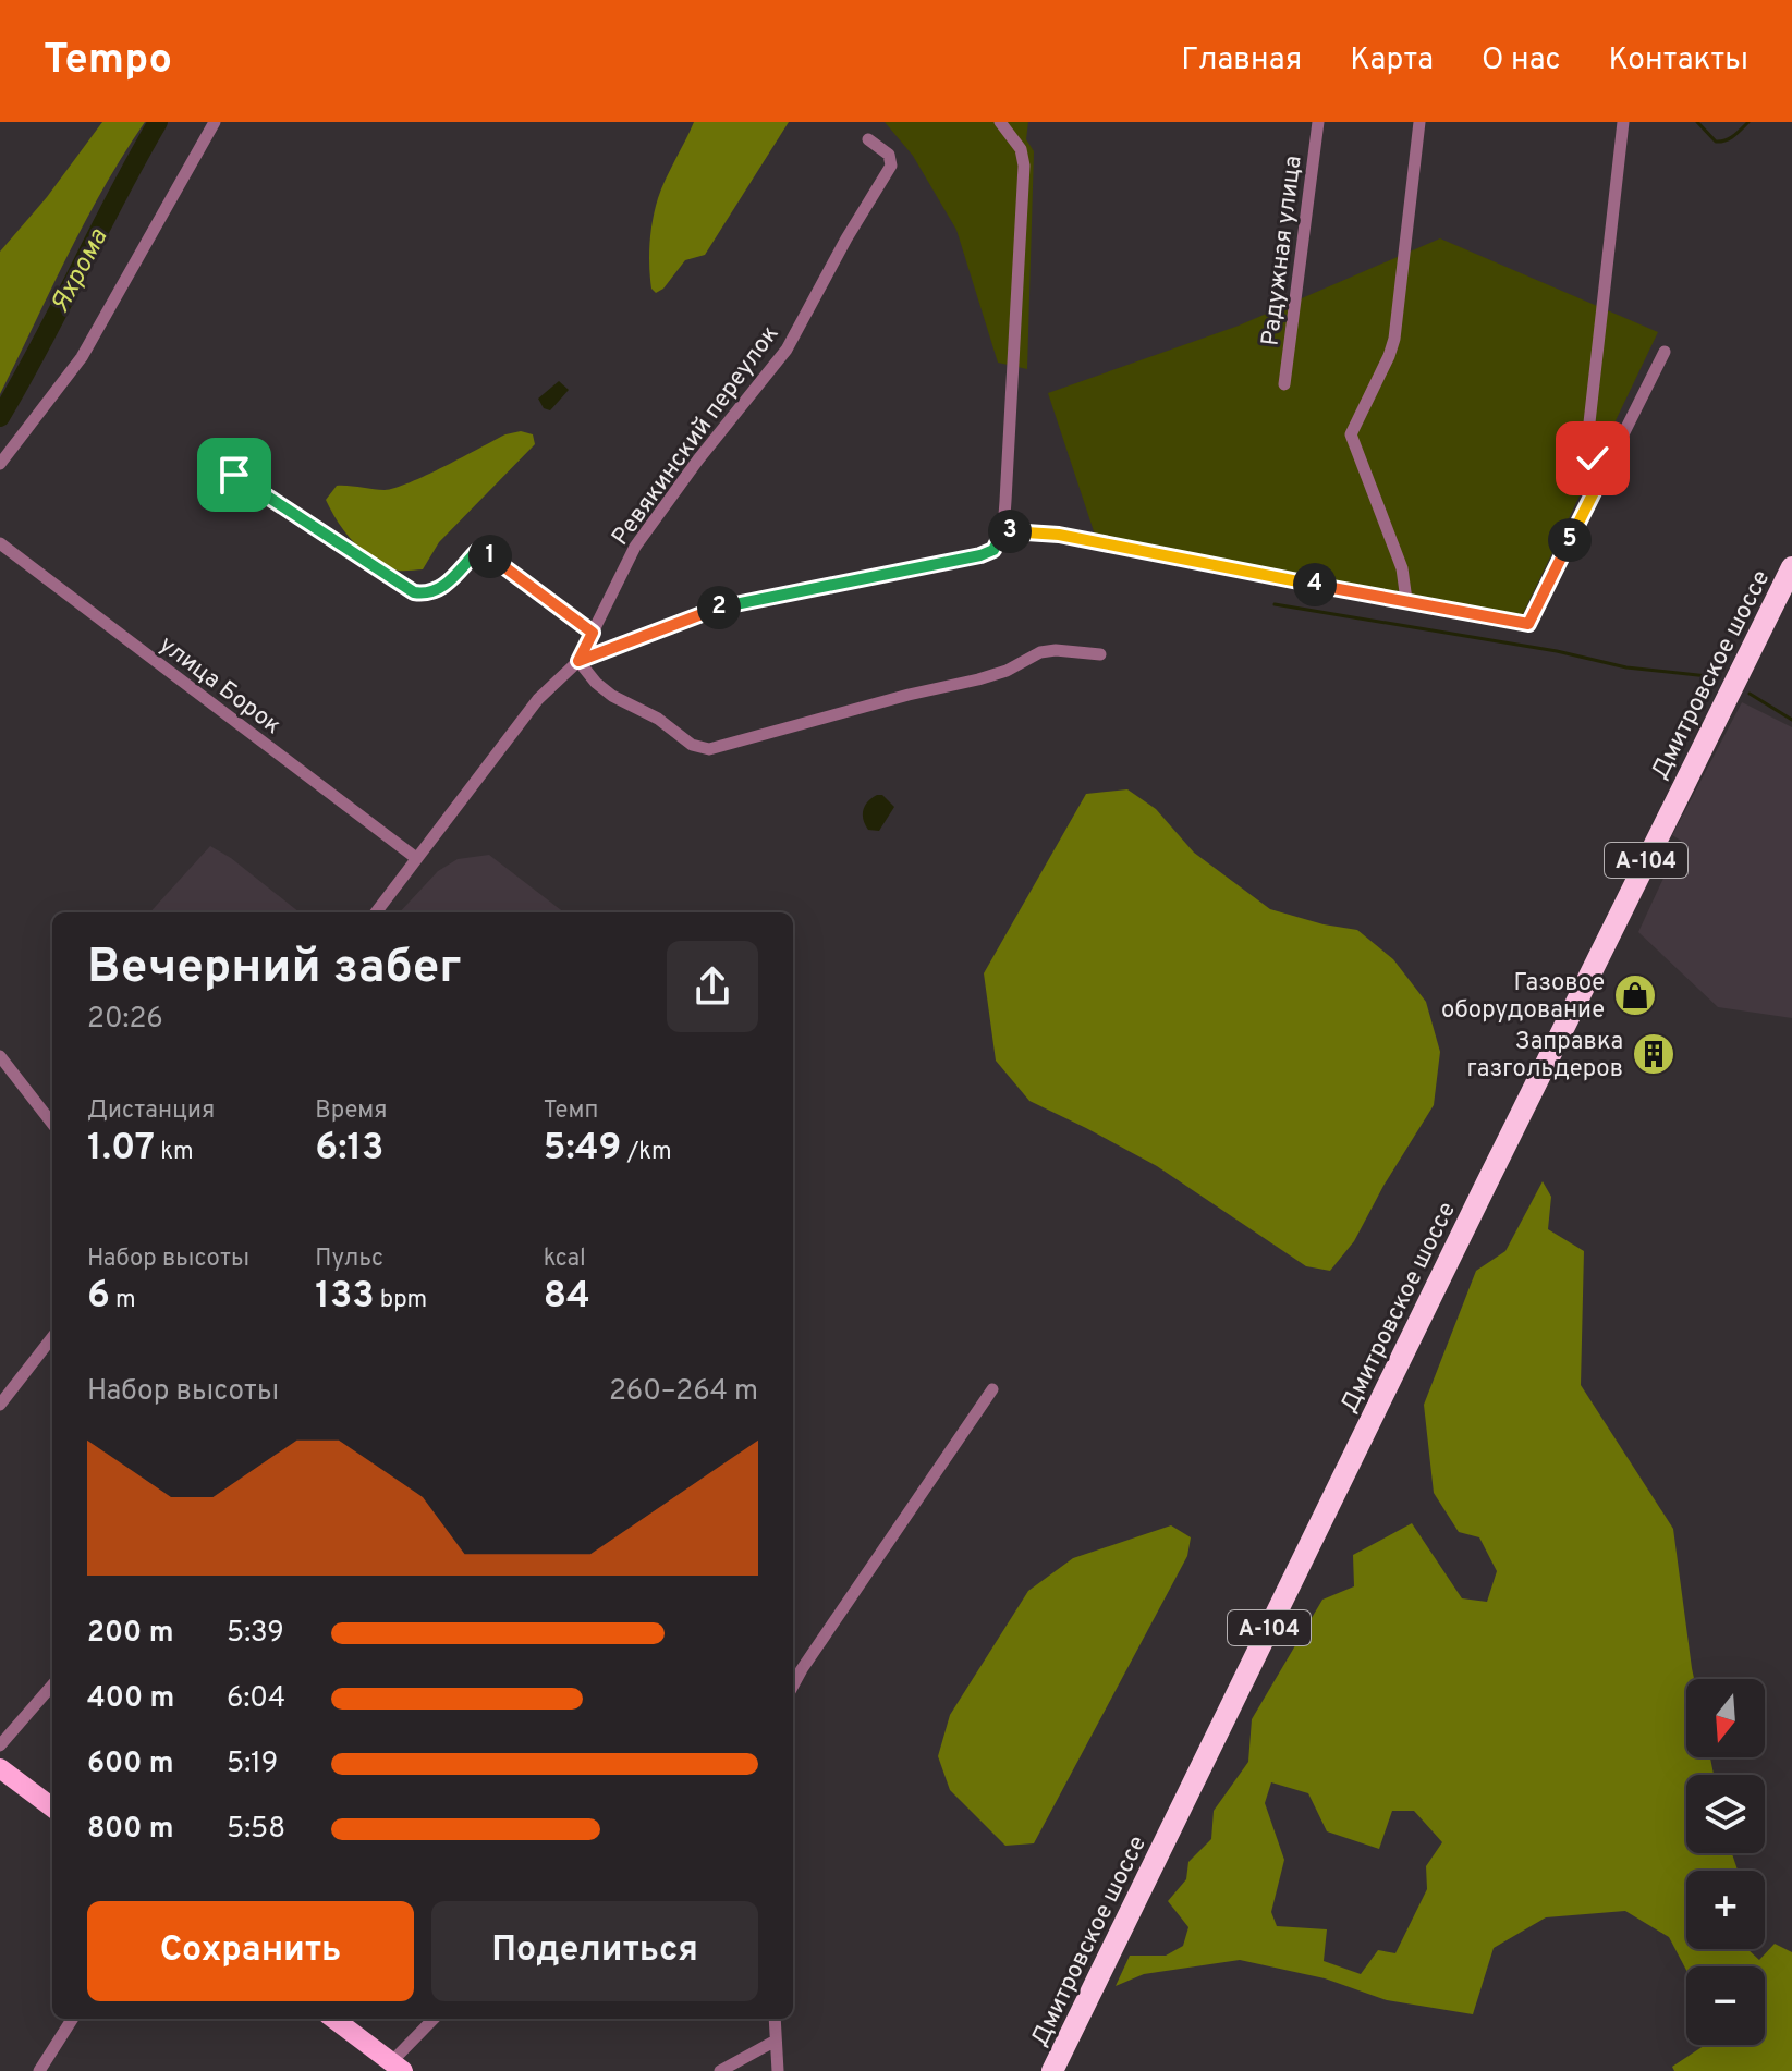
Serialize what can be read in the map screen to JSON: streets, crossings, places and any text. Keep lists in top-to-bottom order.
{
  "streets": {
    "highway": ["Дмитровское шоссе", "А-104"],
    "street": ["Радужная улица", "Ревякинский переулок", "улица Борок"]
  },
  "crossings": [
    ["Ревякинский переулок", "улица Борок"]
  ],
  "water": ["Яхрома"],
  "places": {
    "shop": ["Газовое оборудование"],
    "building": ["Заправка газгольдеров"]
  },
  "north": "bottom",
  "page": {
    "header": "Tempo",
    "nav": [
      "Главная",
      "Карта",
      "О нас",
      "Контакты"
    ],
    "pins": [
      "3",
      "5",
      "1",
      "4",
      "2"
    ],
    "heading": ["Вечерний забег", "20:26"],
    "stats": [
      ["Дистанция", "1.07 km"],
      ["Время", "6:13"],
      ["Темп", "5:49 /km"],
      ["Набор высоты", "6 m"],
      ["Пульс", "133 bpm"],
      ["kcal", "84"]
    ],
    "chart": ["Набор высоты", "260–264 m"],
    "list": [
      {
        "name": "200 m",
        "note": "5:39"
      },
      {
        "name": "400 m",
        "note": "6:04"
      },
      {
        "name": "600 m",
        "note": "5:19"
      },
      {
        "name": "800 m",
        "note": "5:58"
      }
    ],
    "map_buttons": ["+", "−"],
    "buttons": ["Сохранить", "Поделиться"]
  }
}
